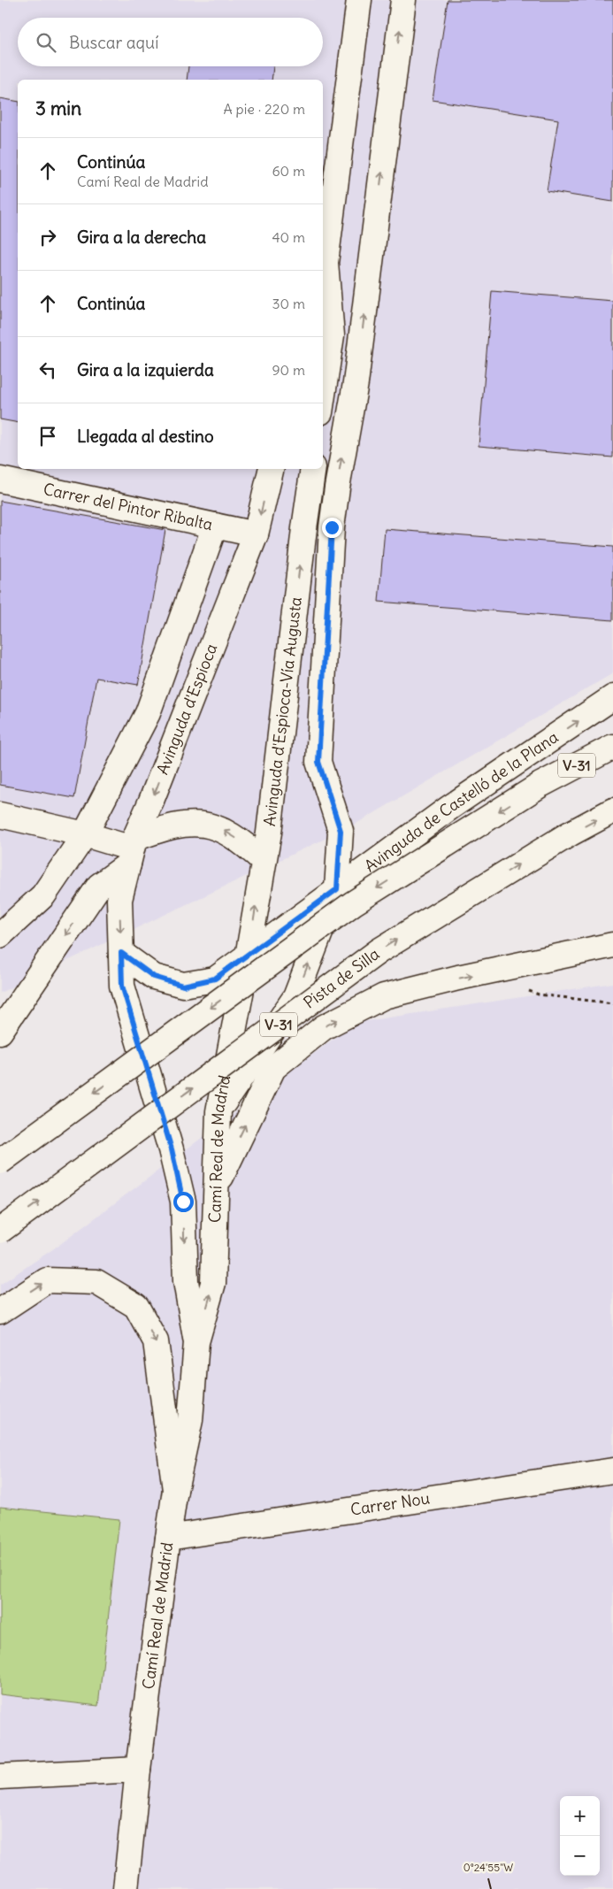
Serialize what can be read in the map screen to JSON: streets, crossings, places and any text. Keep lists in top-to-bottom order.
{
  "streets": {
    "main road": [
      "Carrer del Pintor Ribalta",
      "Avinguda d'Espioca",
      "Avinguda d'Espioca-Vía Augusta",
      "V-31",
      "Avinguda de Castelló de la Plana",
      "Pista de Silla",
      "Camí Real de Madrid",
      "Carrer Nou"
    ]
  },
  "crossings": [
    ["Carrer del Pintor Ribalta", "Avinguda d'Espioca"],
    ["Avinguda d'Espioca", "Avinguda d'Espioca-Vía Augusta"],
    ["Avinguda d'Espioca", "Avinguda de Castelló de la Plana"],
    ["Avinguda d'Espioca", "Camí Real de Madrid"],
    ["Avinguda d'Espioca-Vía Augusta", "Avinguda de Castelló de la Plana"],
    ["Avinguda d'Espioca-Vía Augusta", "Camí Real de Madrid"],
    ["Avinguda de Castelló de la Plana", "Camí Real de Madrid"],
    ["Camí Real de Madrid", "Carrer Nou"]
  ],
  "page": {
    "search": "Buscar aquí",
    "heading": ["3 min", "A pie · 220 m"],
    "list": [
      ["Continúa", "Camí Real de Madrid", "60 m"],
      ["Gira a la derecha", "40 m"],
      ["Continúa", "30 m"],
      ["Gira a la izquierda", "90 m"],
      "Llegada al destino"
    ],
    "map_buttons": ["+", "−"]
  },
  "coordinates": ["0°24'55\"W"]
}
